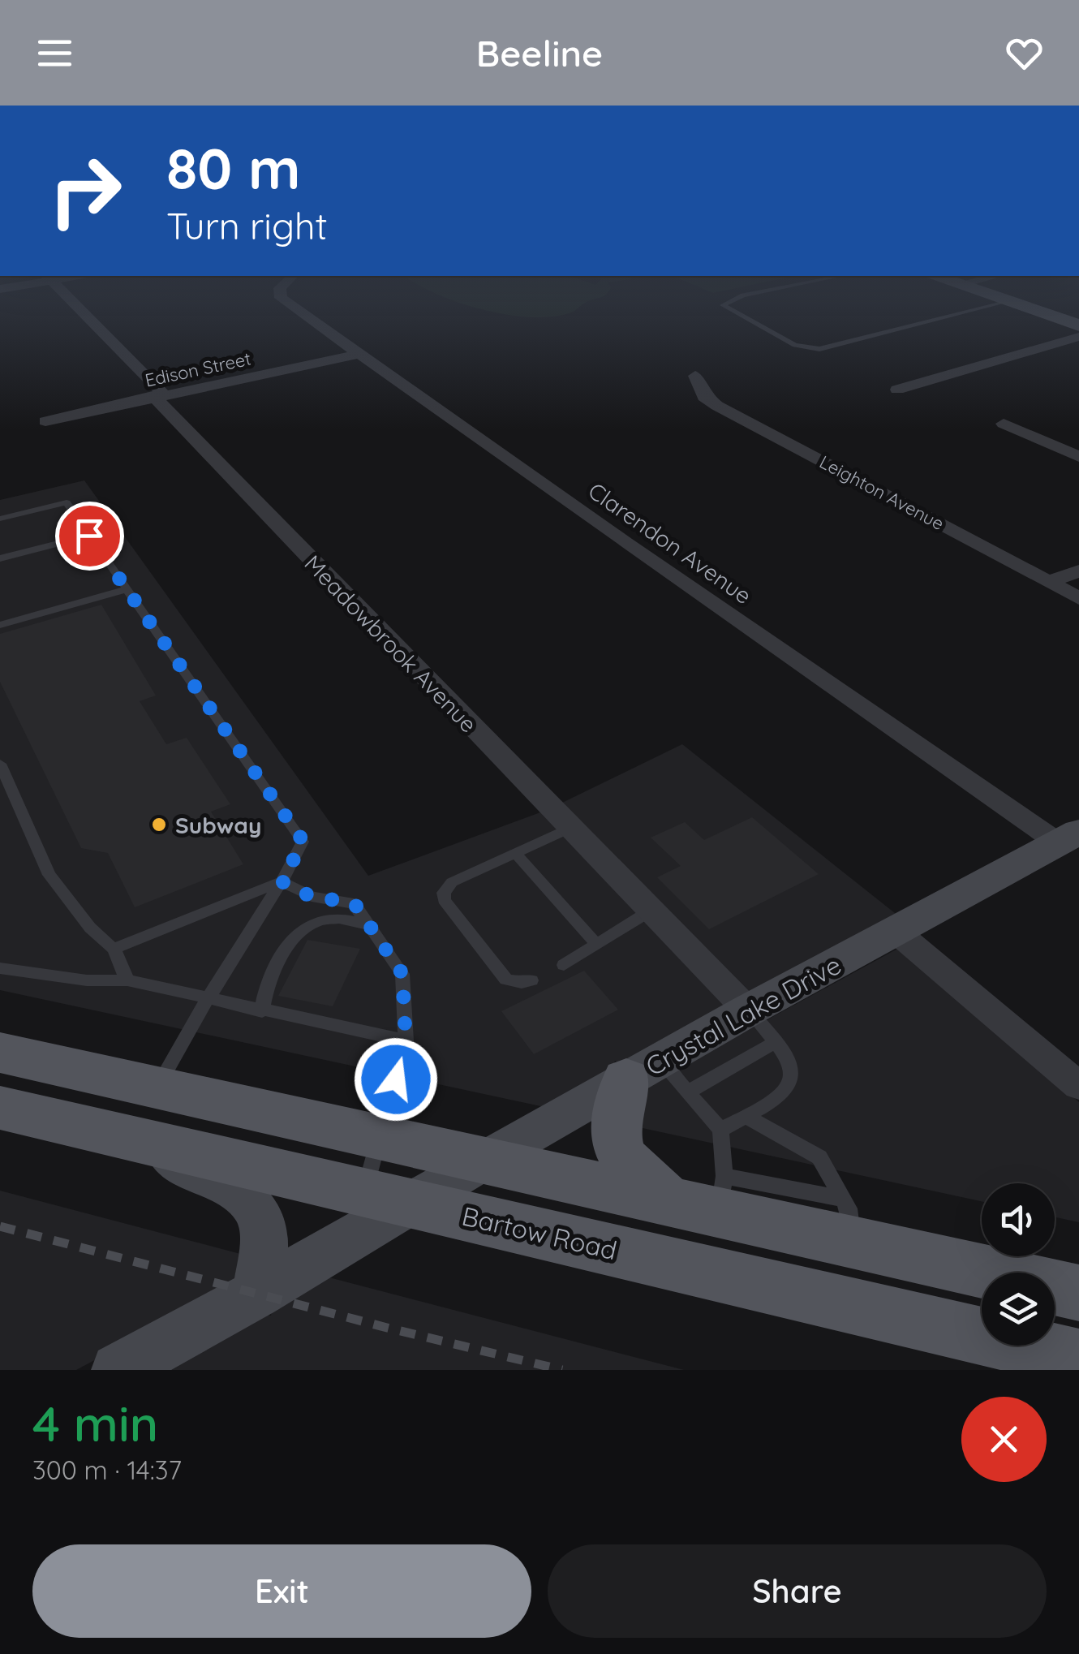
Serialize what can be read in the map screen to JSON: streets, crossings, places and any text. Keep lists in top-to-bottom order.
{
  "streets": {
    "main road": ["Bartow Road"],
    "street": [
      "Edison Street",
      "Leighton Avenue",
      "Clarendon Avenue",
      "Meadowbrook Avenue",
      "Crystal Lake Drive"
    ]
  },
  "crossings": [
    ["Edison Street", "Clarendon Avenue"],
    ["Edison Street", "Meadowbrook Avenue"],
    ["Clarendon Avenue", "Crystal Lake Drive"],
    ["Meadowbrook Avenue", "Crystal Lake Drive"],
    ["Crystal Lake Drive", "Bartow Road"]
  ],
  "places": ["Subway"],
  "page": {
    "header": "Beeline",
    "turn": ["80 m", "Turn right"],
    "heading": ["4 min", "300 m · 14:37"],
    "buttons": ["Exit", "Share"]
  }
}
